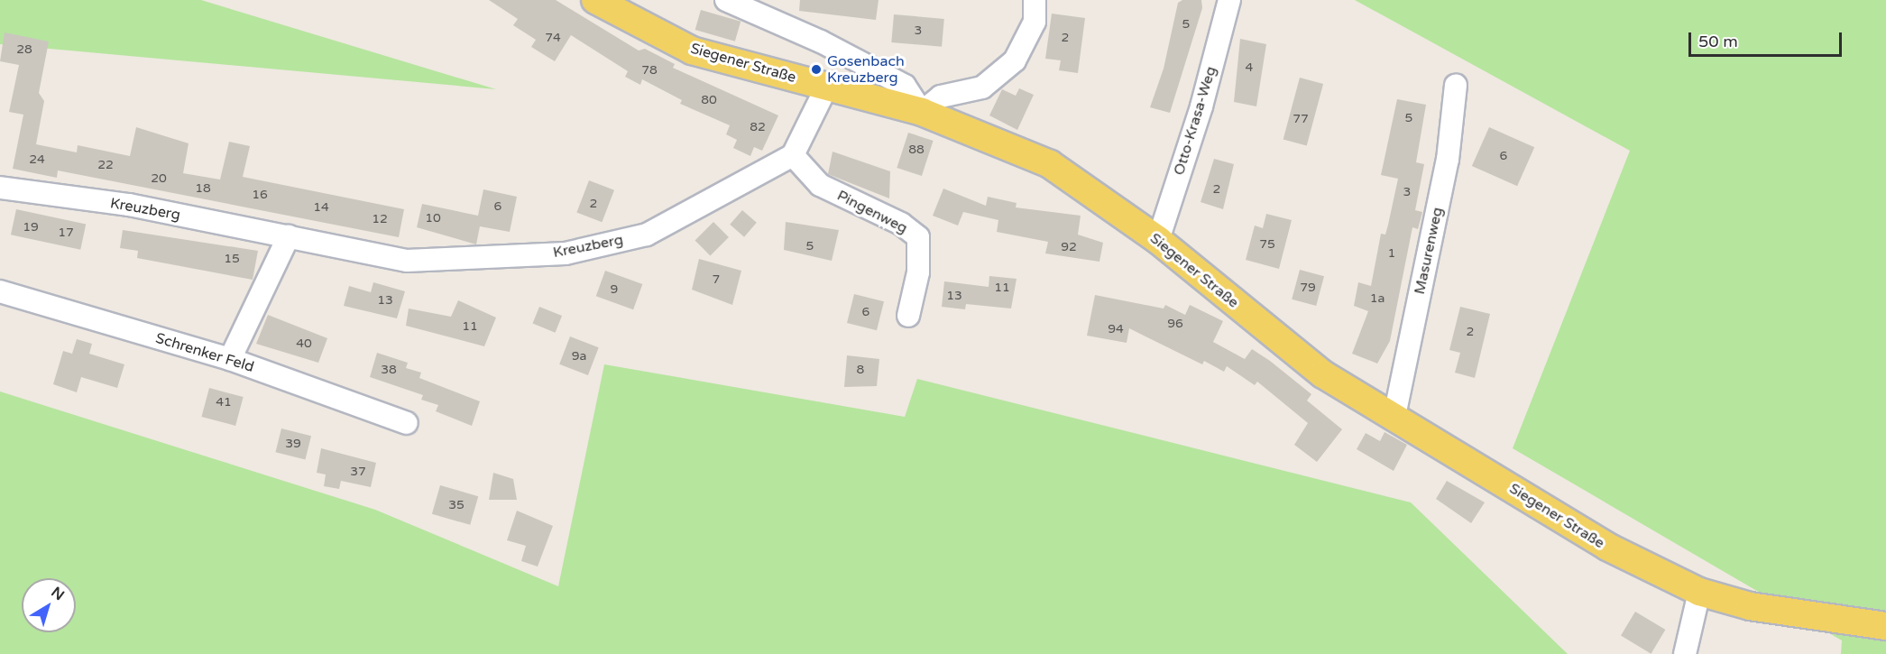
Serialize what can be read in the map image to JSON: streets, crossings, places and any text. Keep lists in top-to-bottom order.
{
  "streets": {
    "main road": ["Siegener Straße"],
    "street": [
      "Otto-Krasa-Weg",
      "Kreuzberg",
      "Pingenweg",
      "Masurenweg",
      "Schrenker Feld"
    ]
  },
  "crossings": [
    ["Siegener Straße", "Otto-Krasa-Weg"],
    ["Siegener Straße", "Masurenweg"],
    ["Kreuzberg", "Pingenweg"]
  ],
  "places": ["Gosenbach Kreuzberg"],
  "house_numbers": [
    "5",
    "3",
    "74",
    "2",
    "28",
    "4",
    "78",
    "80",
    "5",
    "77",
    "82",
    "88",
    "6",
    "24",
    "22",
    "20",
    "18",
    "2",
    "3",
    "16",
    "2",
    "6",
    "14",
    "10",
    "12",
    "19",
    "17",
    "75",
    "5",
    "92",
    "1",
    "15",
    "7",
    "11",
    "79",
    "9",
    "13",
    "1a",
    "13",
    "6",
    "96",
    "11",
    "94",
    "2",
    "40",
    "9a",
    "38",
    "8",
    "41",
    "39",
    "37",
    "35"
  ],
  "scale_bar": "50 m",
  "north": "top right"
}
